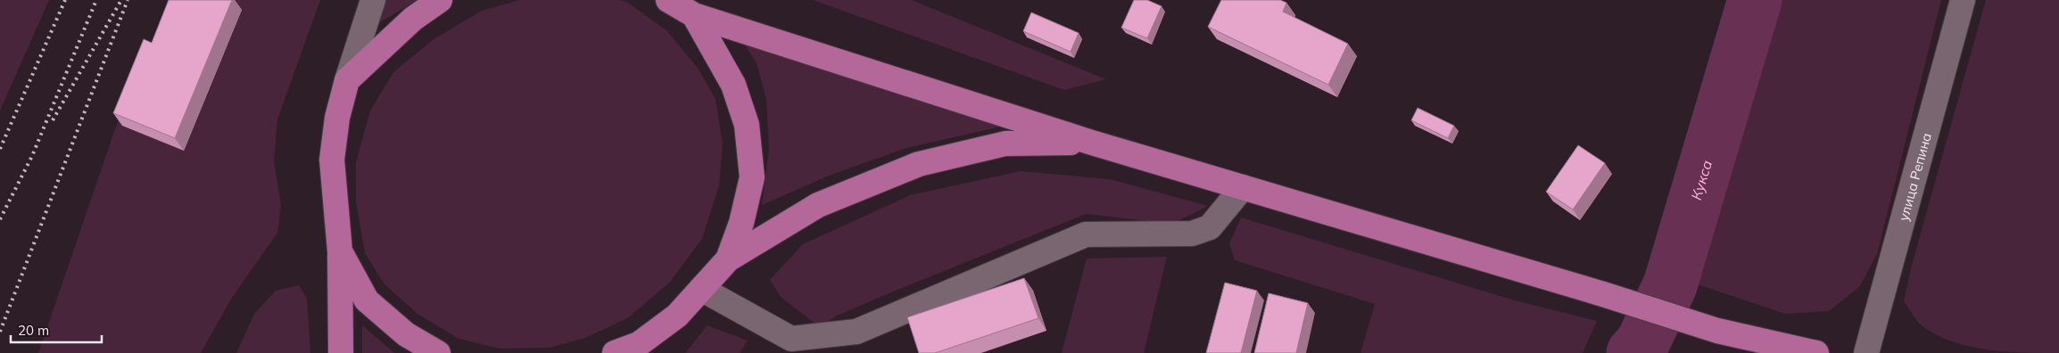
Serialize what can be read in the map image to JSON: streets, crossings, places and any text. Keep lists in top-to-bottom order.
{
  "streets": {
    "street": ["улица Репина"]
  },
  "water": ["Кукса"],
  "scale_bar": "20 m"
}
